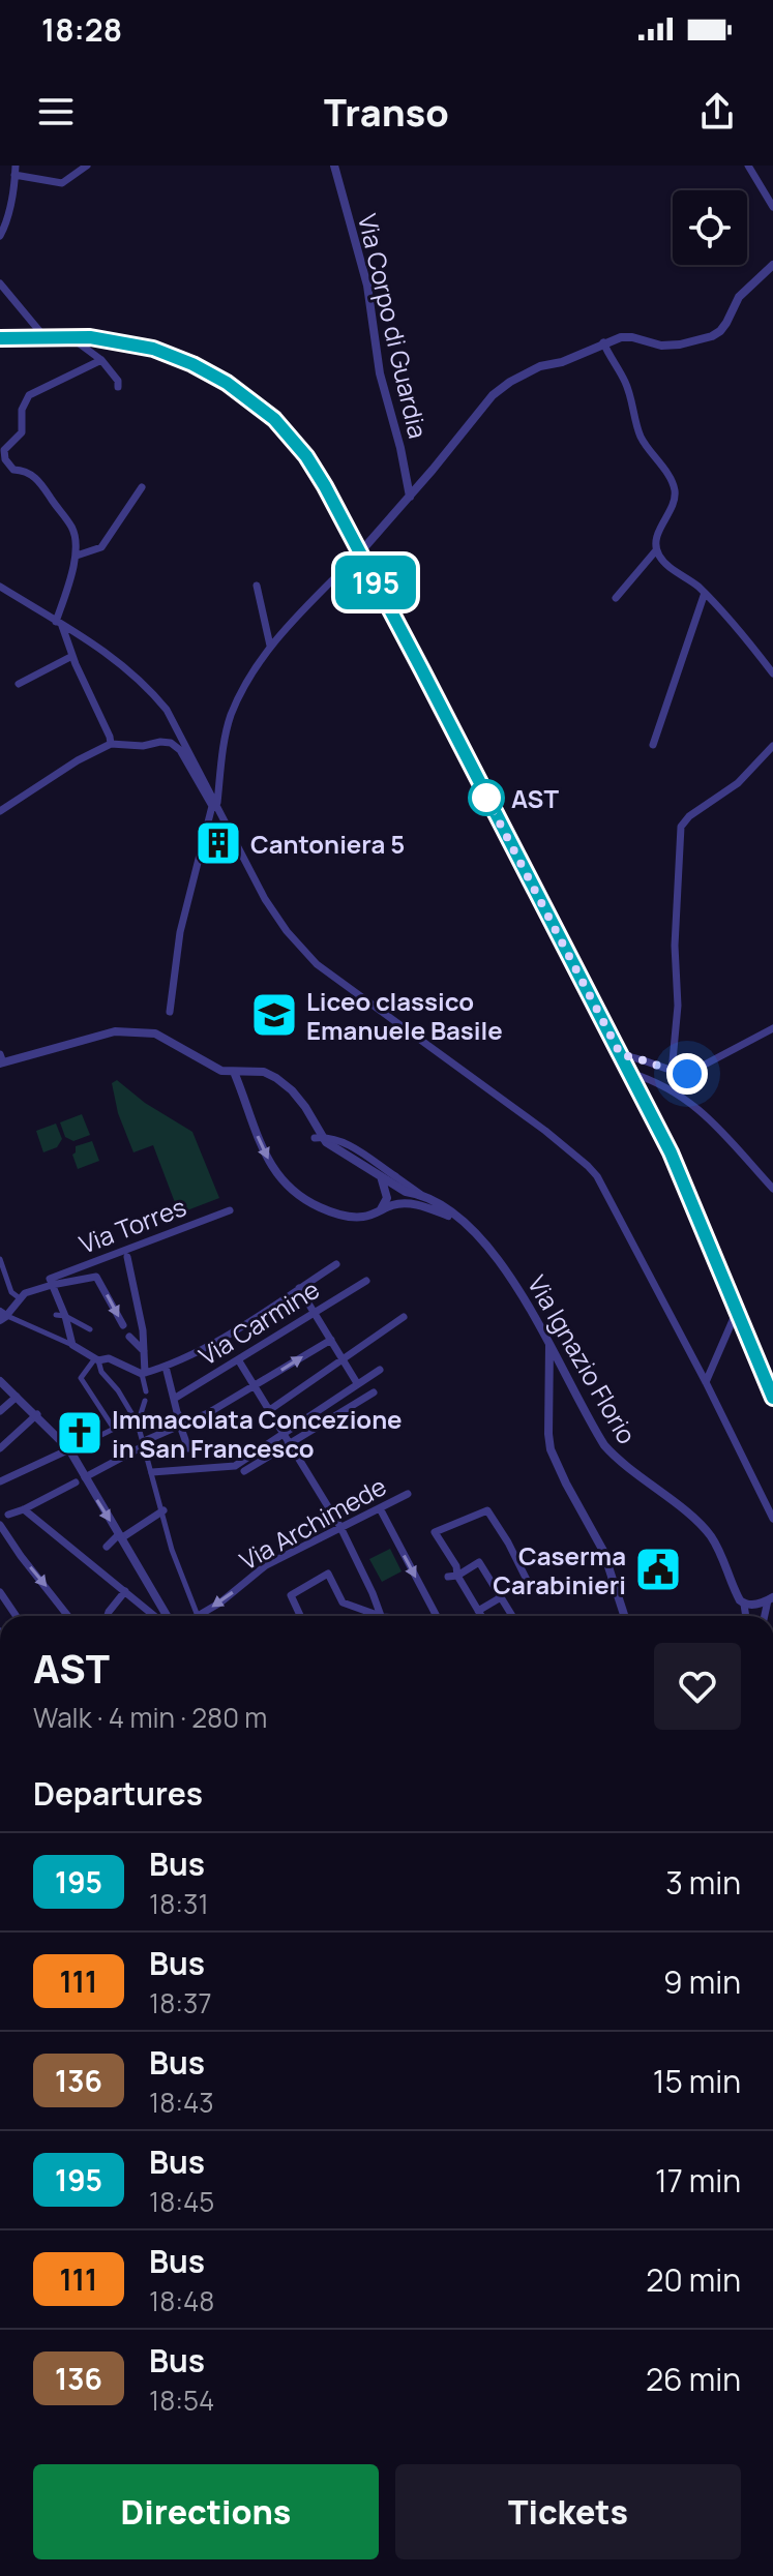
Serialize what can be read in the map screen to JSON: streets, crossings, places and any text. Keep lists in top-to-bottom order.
{
  "streets": {
    "street": [
      "Via Corpo di Guardia",
      "Via Torres",
      "Via Carmine",
      "Via Ignazio Florio",
      "Via Archimede"
    ]
  },
  "one_way": ["Via Archimede"],
  "places": {
    "other": ["AST"],
    "building": ["Cantoniera 5"],
    "school or university": ["Liceo classico Emanuele Basile"],
    "church": ["Immacolata Concezione in San Francesco"],
    "public building": ["Caserma Carabinieri"]
  },
  "lines": ["bus line 195"],
  "page": {
    "status": "18:28",
    "header": "Transo",
    "on_map": "195",
    "heading": [
      ["AST", "Walk · 4 min · 280 m"],
      "Departures"
    ],
    "list": [
      {
        "mark": "195",
        "name": "Bus",
        "note": "18:31",
        "value": "3 min"
      },
      {
        "mark": "111",
        "name": "Bus",
        "note": "18:37",
        "value": "9 min"
      },
      {
        "mark": "136",
        "name": "Bus",
        "note": "18:43",
        "value": "15 min"
      },
      {
        "mark": "195",
        "name": "Bus",
        "note": "18:45",
        "value": "17 min"
      },
      {
        "mark": "111",
        "name": "Bus",
        "note": "18:48",
        "value": "20 min"
      },
      {
        "mark": "136",
        "name": "Bus",
        "note": "18:54",
        "value": "26 min"
      }
    ],
    "buttons": ["Directions", "Tickets"]
  }
}
